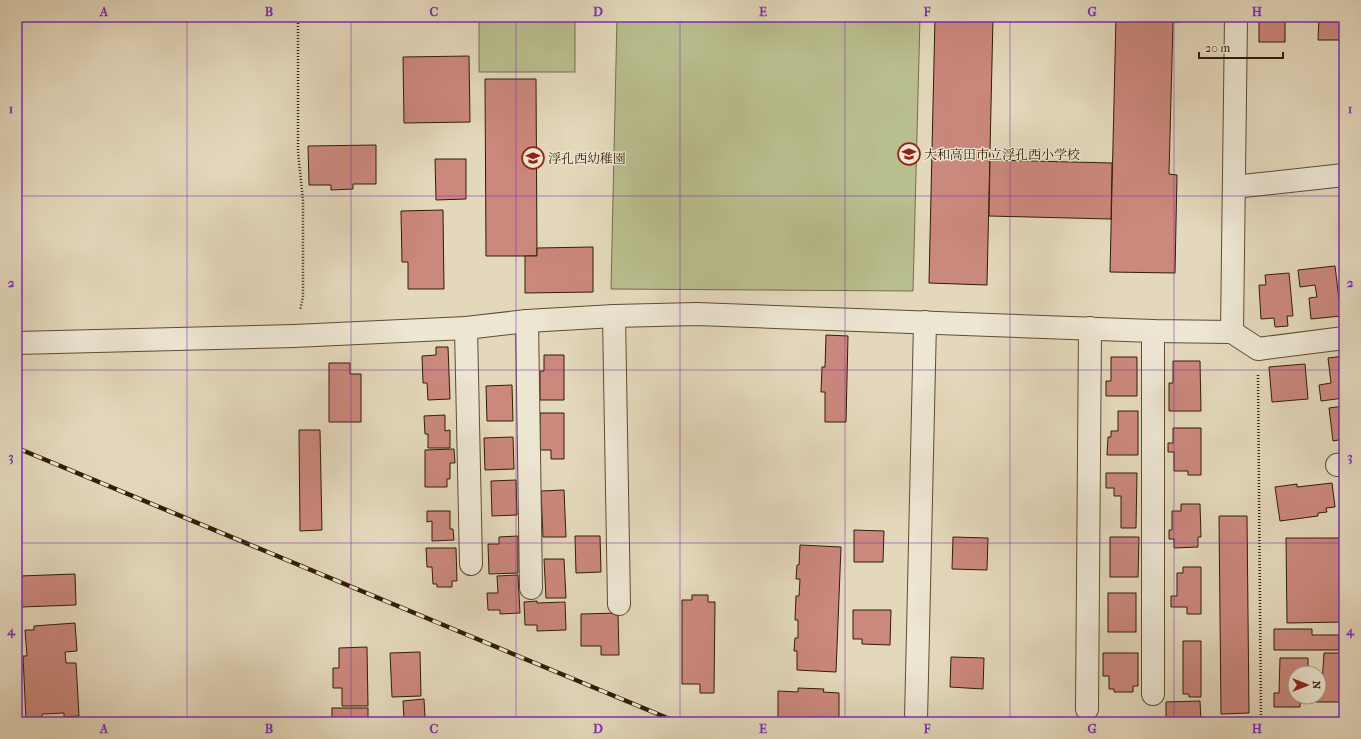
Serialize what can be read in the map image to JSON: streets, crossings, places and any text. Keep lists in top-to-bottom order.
{
  "places": {
    "school or university": ["大和高田市立浮孔西小学校", "浮孔西幼稚園"]
  },
  "scale_bar": "20 m",
  "north": "right",
  "grid": {
    "columns": [
      "A",
      "B",
      "C",
      "D",
      "E",
      "F",
      "G",
      "H"
    ],
    "rows": [
      "1",
      "2",
      "3",
      "4"
    ]
  }
}
